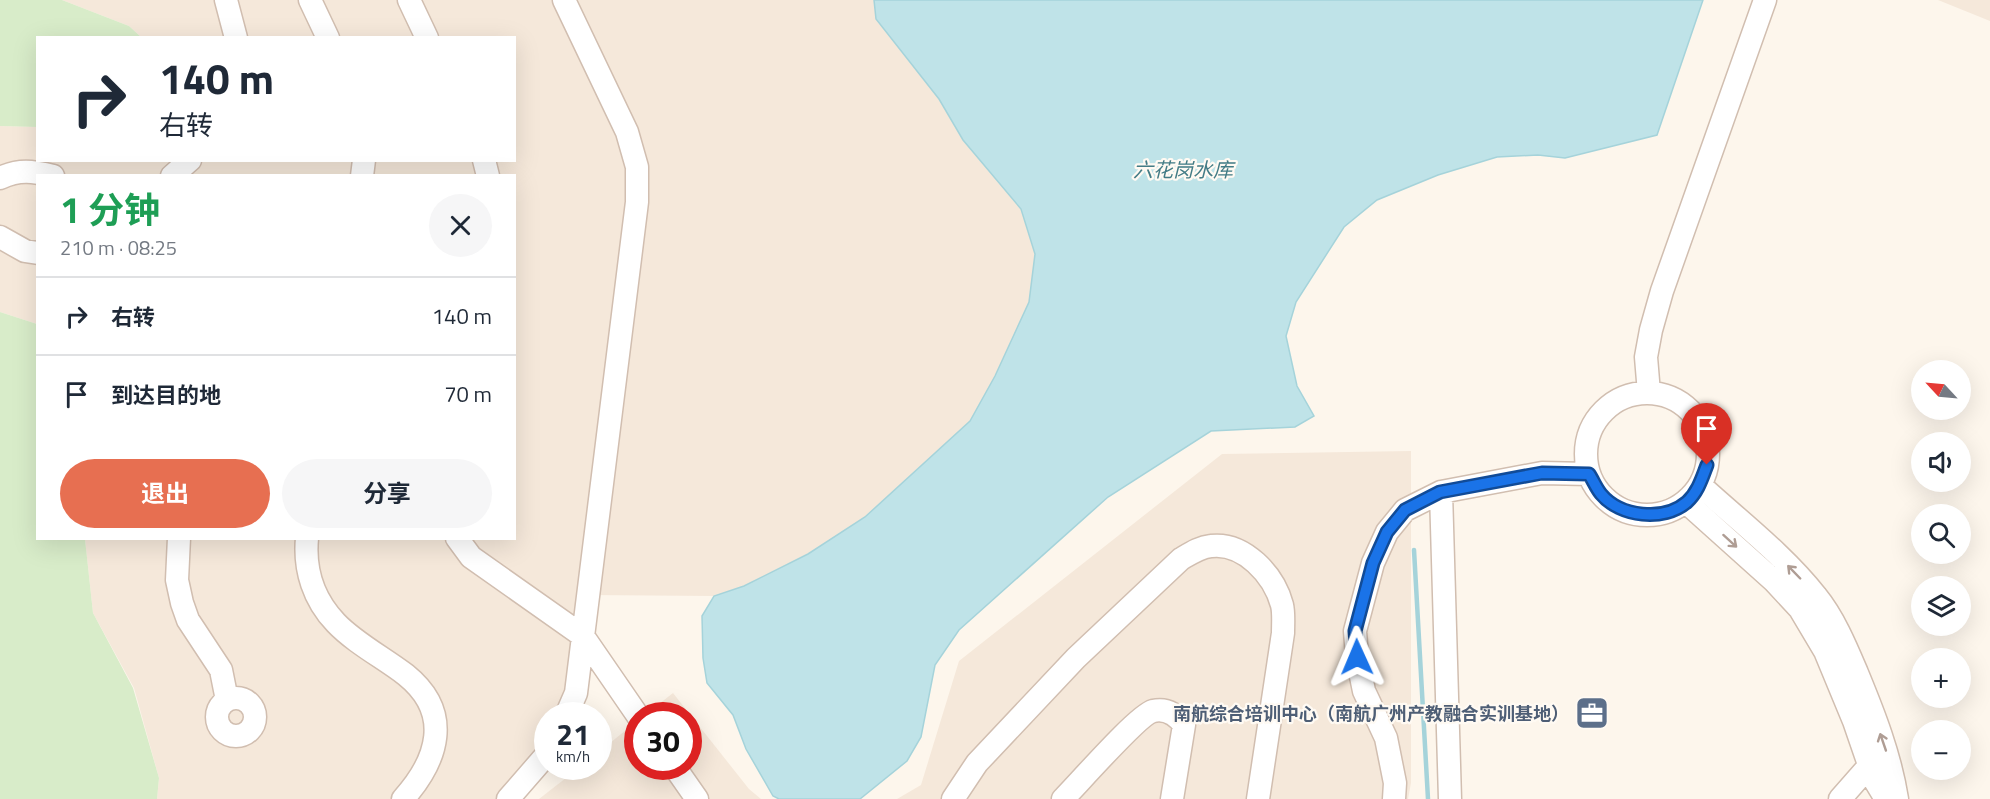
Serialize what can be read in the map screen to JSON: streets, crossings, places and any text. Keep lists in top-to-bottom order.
{
  "water": ["六花岗水库"],
  "places": {
    "office": ["南航综合培训中心（南航广州产教融合实训基地）"]
  },
  "north": "top left",
  "page": {
    "turn": ["140 m", "右转"],
    "heading": ["1 分钟", "210 m · 08:25"],
    "list": [
      {
        "name": "右转",
        "value": "140 m"
      },
      {
        "name": "到达目的地",
        "value": "70 m"
      }
    ],
    "map_buttons": ["+", "−"],
    "buttons": ["退出", "分享"],
    "speed": "21 km/h",
    "limit": "30"
  }
}
